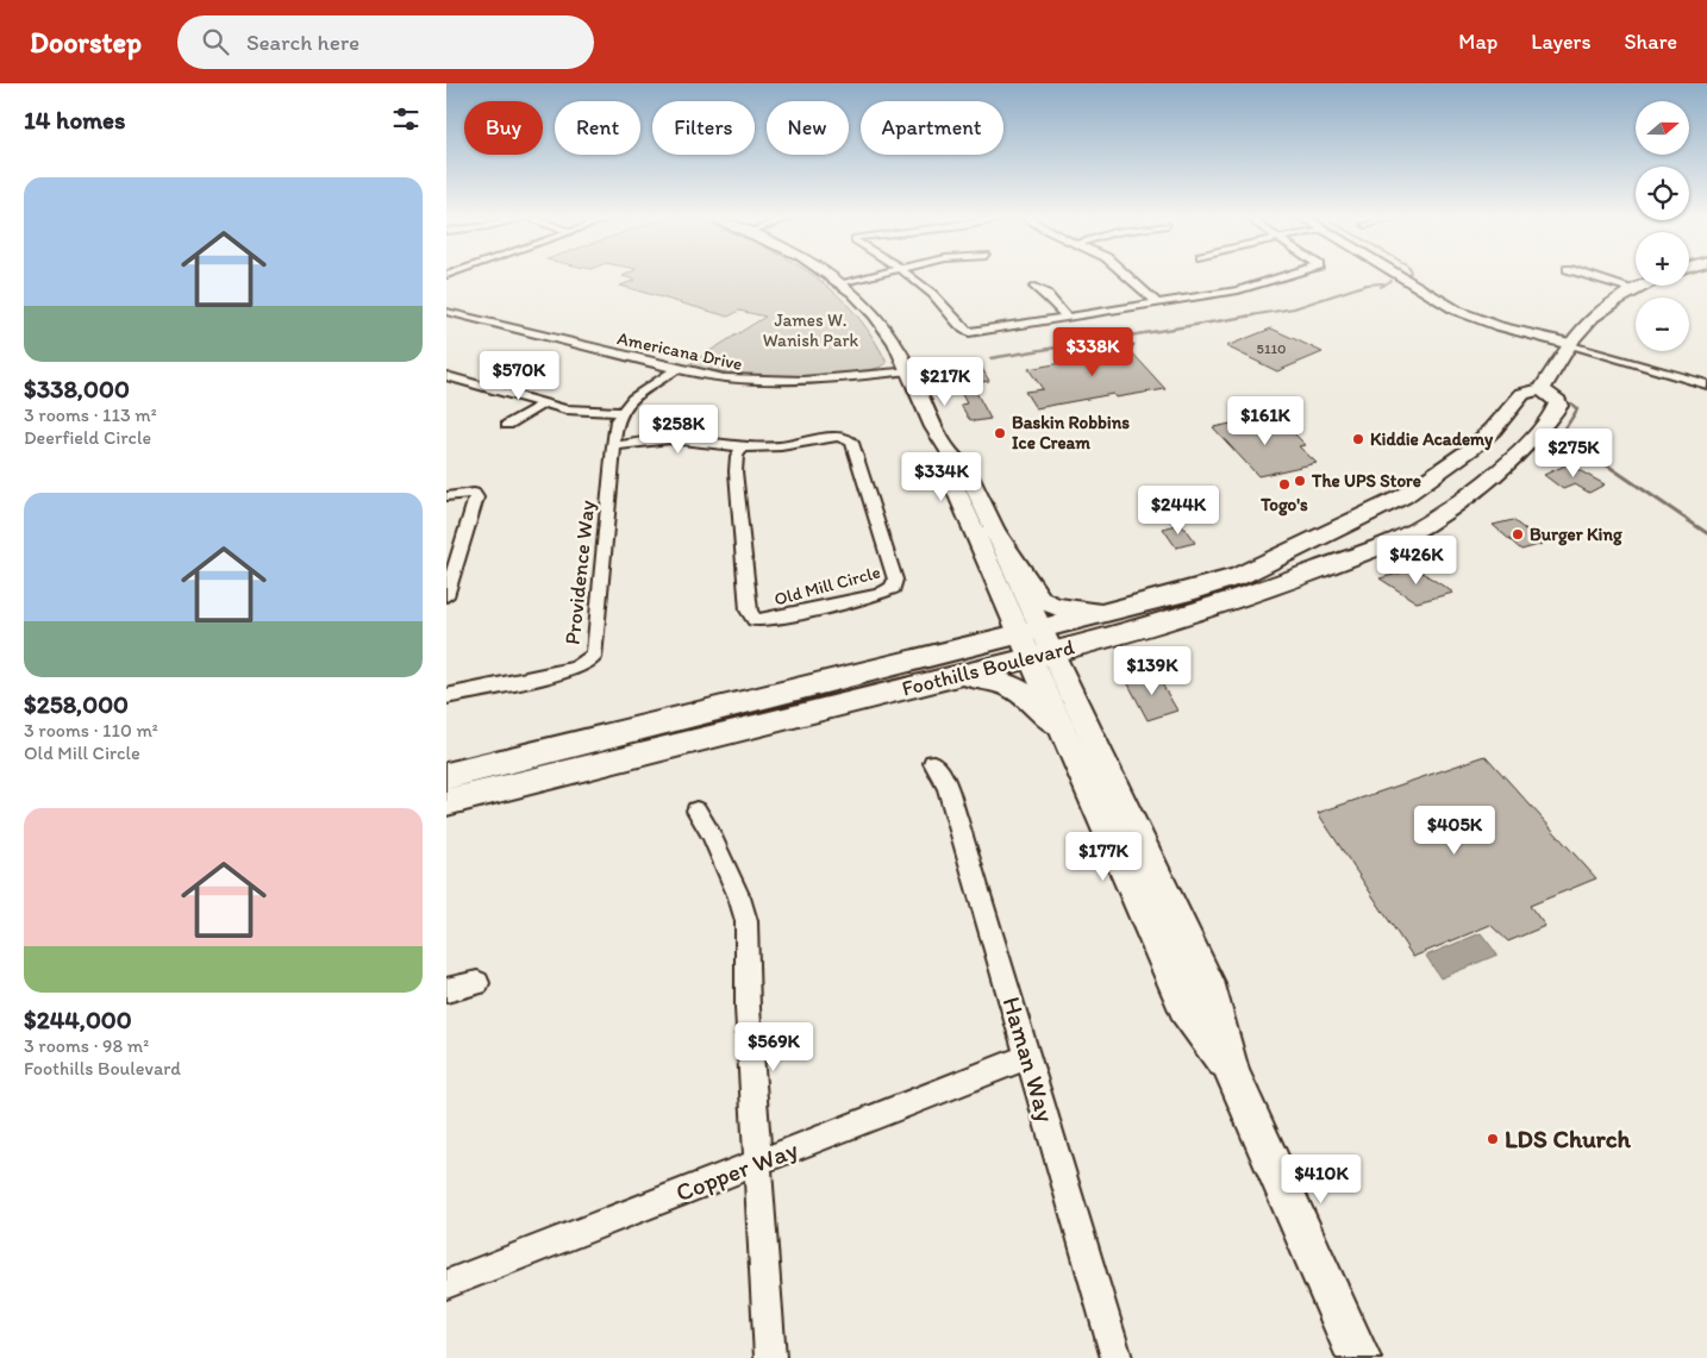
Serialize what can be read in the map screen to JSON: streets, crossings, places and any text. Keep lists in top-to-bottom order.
{
  "streets": {
    "main road": ["Foothills Boulevard"],
    "street": [
      "Americana Drive",
      "Providence Way",
      "Old Mill Circle",
      "Haman Way",
      "Copper Way"
    ]
  },
  "crossings": [
    ["Providence Way", "Old Mill Circle"],
    ["Haman Way", "Copper Way"]
  ],
  "parks": ["James W. Wanish Park"],
  "places": [
    "Baskin Robbins Ice Cream",
    "Kiddie Academy",
    "The UPS Store",
    "Togo's",
    "Burger King",
    "LDS Church"
  ],
  "house_numbers": ["5110"],
  "north": "right",
  "page": {
    "header": "Doorstep",
    "search": "Search here",
    "nav": ["Map", "Layers", "Share"],
    "heading": "14 homes",
    "map_buttons": ["+", "−"],
    "chip": [
      "Buy",
      "Rent",
      "Filters",
      "New",
      "Apartment"
    ],
    "list": [
      {
        "name": "$338,000",
        "note": "3 rooms · 113 m² · Deerfield Circle"
      },
      {
        "name": "$258,000",
        "note": "3 rooms · 110 m² · Old Mill Circle"
      },
      {
        "name": "$244,000",
        "note": "3 rooms · 98 m² · Foothills Boulevard"
      }
    ],
    "price": [
      "$338K",
      "$570K",
      "$217K",
      "$161K",
      "$258K",
      "$275K",
      "$334K",
      "$244K",
      "$426K",
      "$139K",
      "$405K",
      "$177K",
      "$569K",
      "$410K"
    ]
  }
}
